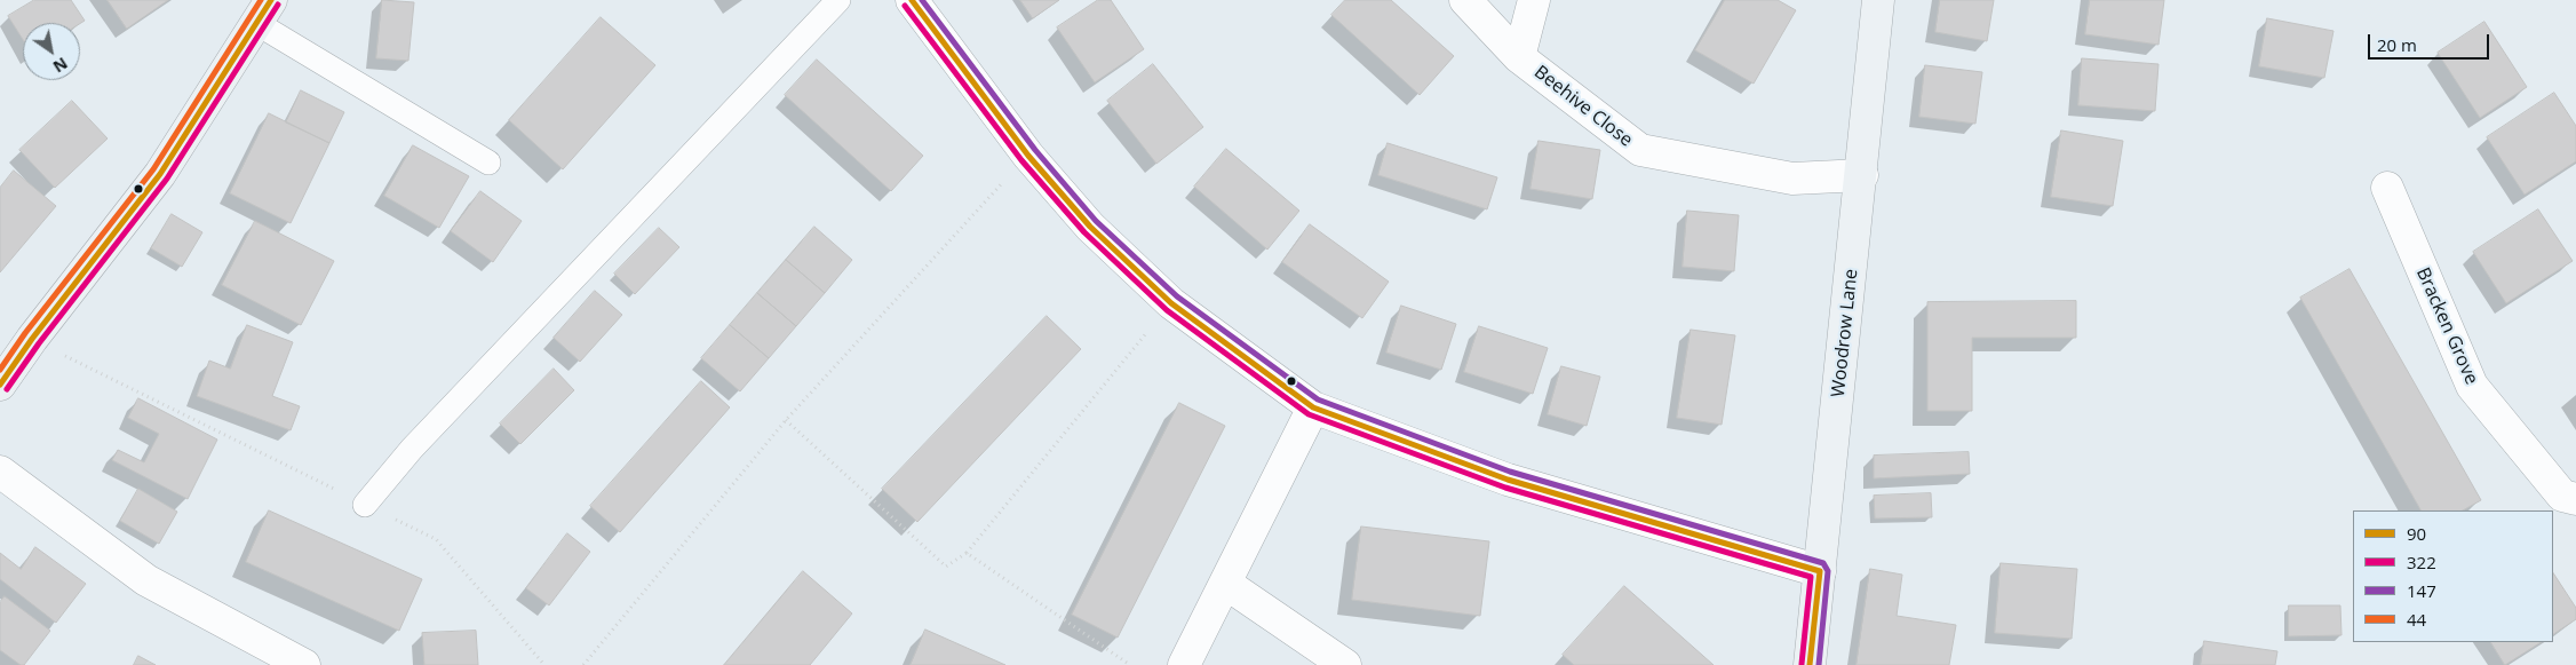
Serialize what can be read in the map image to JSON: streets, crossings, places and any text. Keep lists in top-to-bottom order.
{
  "streets": {
    "street": ["Beehive Close", "Bracken Grove", "Woodrow Lane"]
  },
  "crossings": [
    ["Beehive Close", "Woodrow Lane"]
  ],
  "lines": [
    "transit line 90",
    "transit line 147",
    "transit line 44",
    "transit line 322"
  ],
  "legend": [
    "90",
    "322",
    "147",
    "44"
  ],
  "scale_bar": "20 m",
  "north": "bottom right"
}
